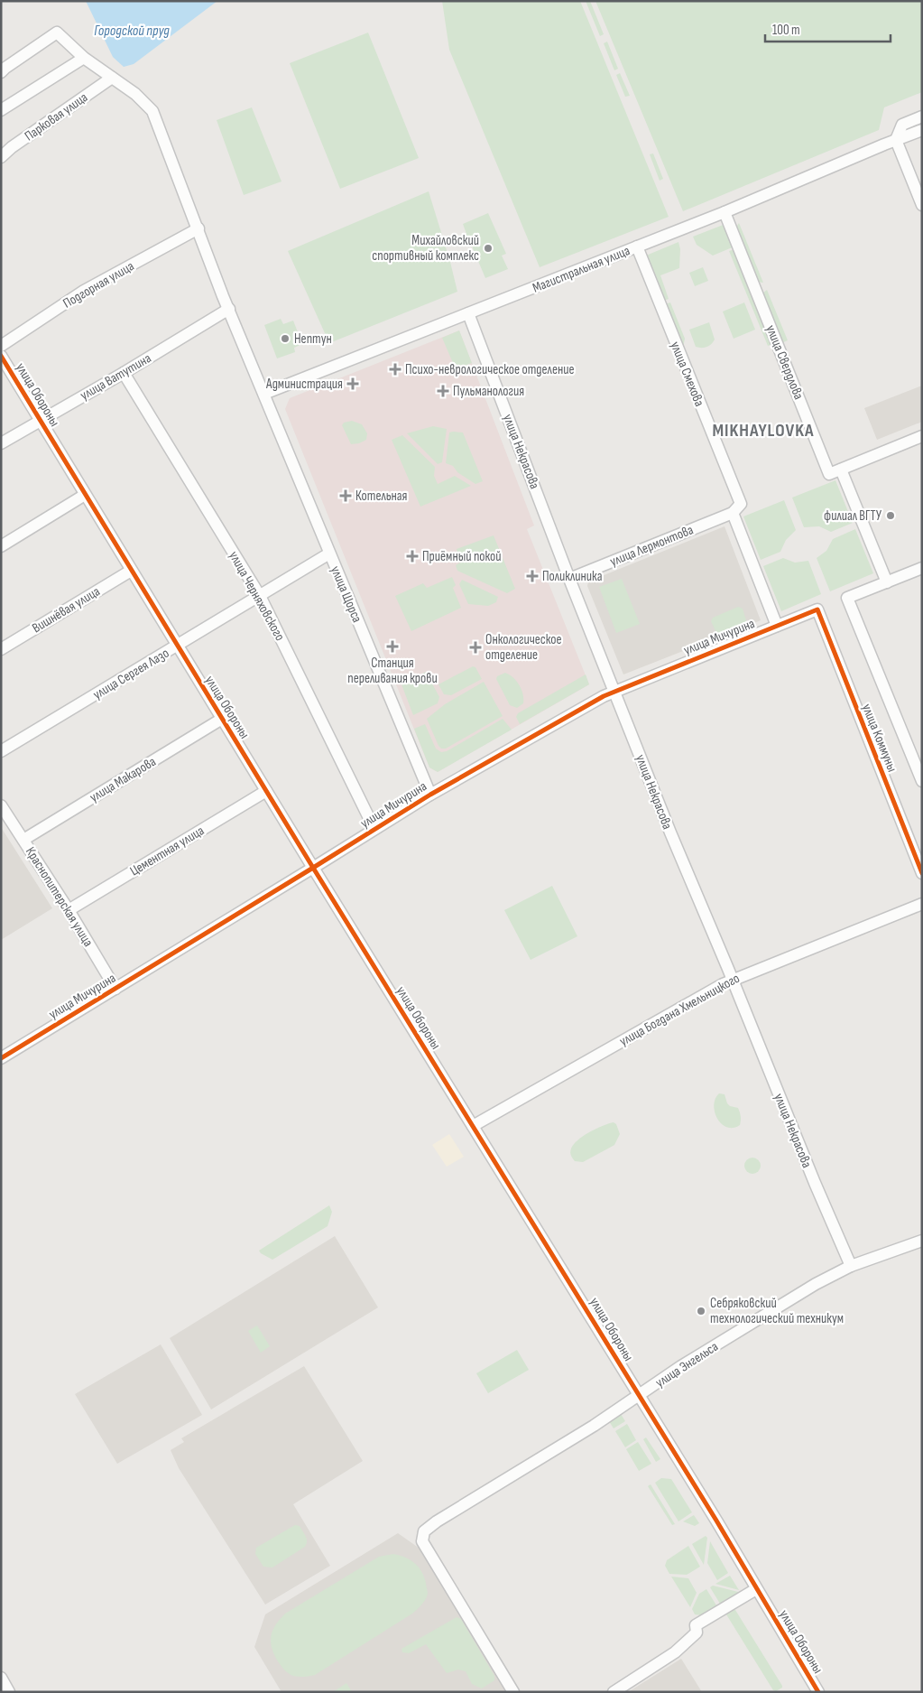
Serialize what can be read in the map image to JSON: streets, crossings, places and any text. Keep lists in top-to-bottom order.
{
  "streets": {
    "street": [
      "Парковая улица",
      "Магистральная улица",
      "Подгорная улица",
      "улица Свердлова",
      "улица Смехова",
      "улица Ватутина",
      "улица Обороны",
      "улица Некрасова",
      "улица Лермонтова",
      "улица Щорса",
      "улица Черняховского",
      "Вишнёвая улица",
      "улица Мичурина",
      "улица Сергея Лазо",
      "улица Коммуны",
      "улица Макарова",
      "Цементная улица",
      "Краснопитерская улица",
      "улица Богдана Хмельницкого",
      "улица Энгельса"
    ]
  },
  "crossings": [
    ["Парковая улица", "улица Щорса"],
    ["Магистральная улица", "улица Свердлова"],
    ["Магистральная улица", "улица Смехова"],
    ["Магистральная улица", "улица Некрасова"],
    ["Магистральная улица", "улица Щорса"],
    ["Подгорная улица", "улица Щорса"],
    ["улица Смехова", "улица Лермонтова"],
    ["улица Ватутина", "улица Обороны"],
    ["улица Ватутина", "улица Щорса"],
    ["улица Ватутина", "улица Черняховского"],
    ["улица Обороны", "Вишнёвая улица"],
    ["улица Обороны", "улица Мичурина"],
    ["улица Обороны", "улица Сергея Лазо"],
    ["улица Обороны", "улица Макарова"],
    ["улица Обороны", "Цементная улица"],
    ["улица Обороны", "улица Богдана Хмельницкого"],
    ["улица Обороны", "улица Энгельса"],
    ["улица Некрасова", "улица Лермонтова"],
    ["улица Некрасова", "улица Мичурина"],
    ["улица Некрасова", "улица Богдана Хмельницкого"],
    ["улица Некрасова", "улица Энгельса"],
    ["улица Щорса", "улица Мичурина"],
    ["улица Щорса", "улица Сергея Лазо"],
    ["улица Черняховского", "улица Мичурина"],
    ["улица Черняховского", "улица Сергея Лазо"],
    ["улица Мичурина", "улица Коммуны"],
    ["улица Мичурина", "Краснопитерская улица"],
    ["улица Макарова", "Краснопитерская улица"],
    ["Цементная улица", "Краснопитерская улица"]
  ],
  "districts": ["MIKHAYLOVKA"],
  "water": ["Городской пруд"],
  "places": {
    "other": [
      "Михайловский спортивный комплекс",
      "Нептун",
      "филиал ВГТУ",
      "Себряковский технологический техникум"
    ],
    "health": [
      "Психо-неврологическое отделение",
      "Администрация",
      "Пульманология",
      "Котельная",
      "Приёмный покой",
      "Поликлиника",
      "Станция переливания крови",
      "Онкологическое отделение"
    ]
  },
  "scale_bar": "100 m"
}
